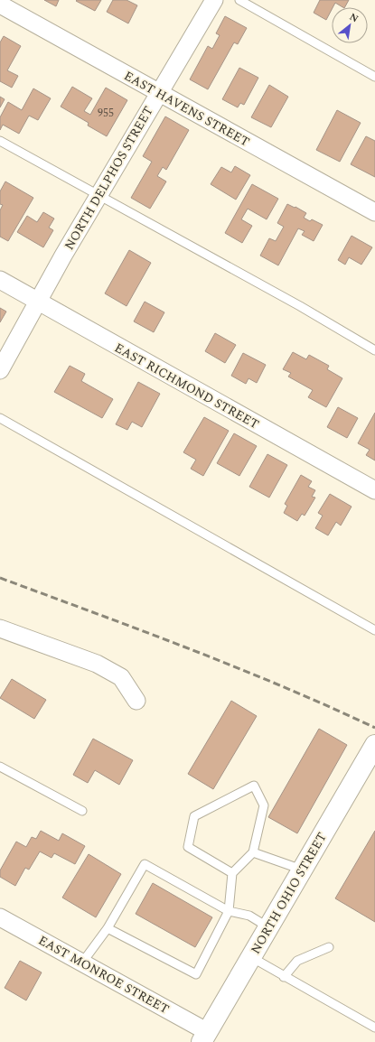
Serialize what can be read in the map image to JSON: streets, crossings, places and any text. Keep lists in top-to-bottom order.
{
  "streets": {
    "street": [
      "EAST HAVENS STREET",
      "NORTH DELPHOS STREET",
      "EAST RICHMOND STREET",
      "NORTH OHIO STREET",
      "EAST MONROE STREET"
    ]
  },
  "crossings": [
    ["EAST HAVENS STREET", "NORTH DELPHOS STREET"],
    ["NORTH DELPHOS STREET", "EAST RICHMOND STREET"],
    ["NORTH OHIO STREET", "EAST MONROE STREET"]
  ],
  "house_numbers": ["955"],
  "north": "top right"
}
